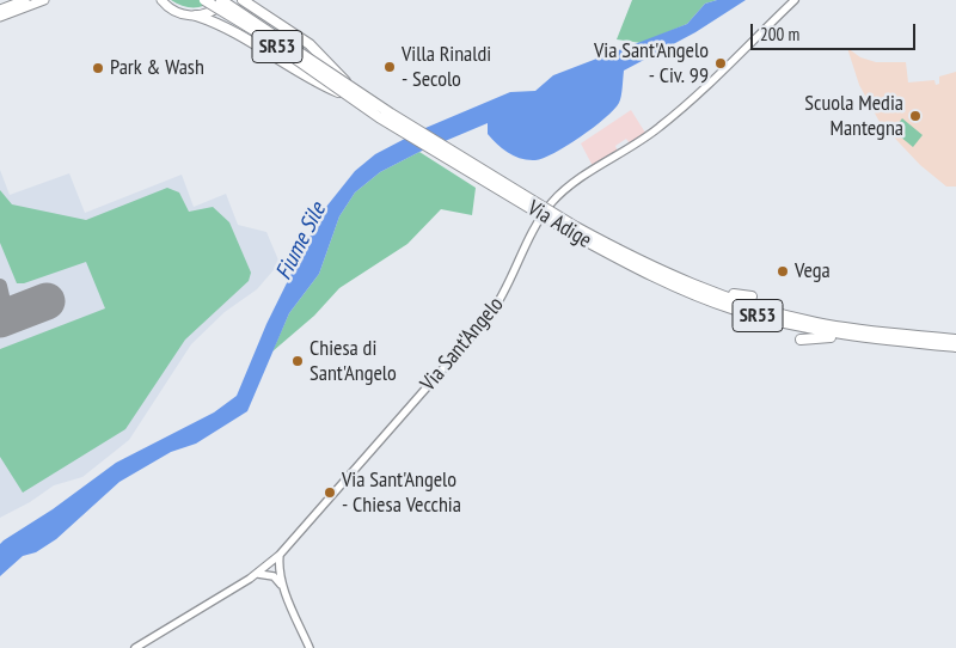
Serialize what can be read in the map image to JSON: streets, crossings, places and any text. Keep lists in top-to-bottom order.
{
  "streets": {
    "highway": ["SR53", "Via Adige"],
    "street": ["Via Sant'Angelo"]
  },
  "water": ["Fiume Sile"],
  "places": [
    "Via Sant'Angelo - Civ. 99",
    "Villa Rinaldi - Secolo",
    "Park & Wash",
    "Scuola Media Mantegna",
    "Vega",
    "Chiesa di Sant'Angelo",
    "Via Sant'Angelo - Chiesa Vecchia"
  ],
  "scale_bar": "200 m"
}
